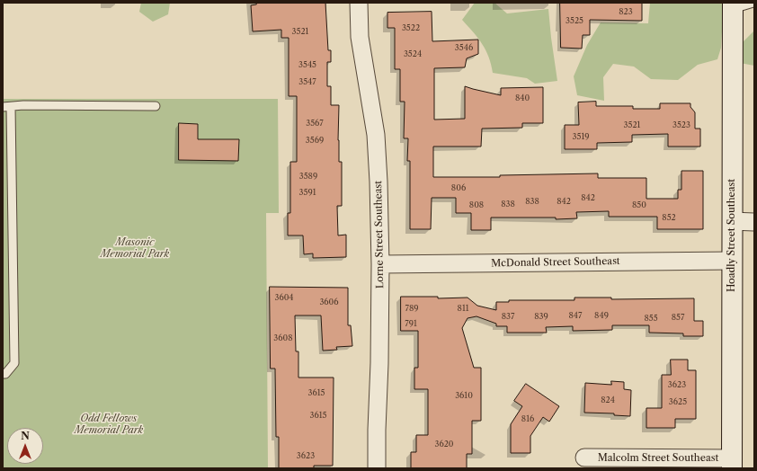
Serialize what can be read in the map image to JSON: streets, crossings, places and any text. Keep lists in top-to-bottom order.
{
  "streets": {
    "street": [
      "Lorne Street Southeast",
      "Hoadly Street Southeast",
      "McDonald Street Southeast",
      "Malcolm Street Southeast"
    ]
  },
  "crossings": [
    ["Lorne Street Southeast", "McDonald Street Southeast"],
    ["Hoadly Street Southeast", "McDonald Street Southeast"],
    ["Hoadly Street Southeast", "Malcolm Street Southeast"]
  ],
  "parks": ["Masonic Memorial Park", "Odd Fellows Memorial Park"],
  "house_numbers": [
    "823",
    "3525",
    "3522",
    "3521",
    "3546",
    "3524",
    "3545",
    "3547",
    "840",
    "3567",
    "3521",
    "3523",
    "3519",
    "3569",
    "3589",
    "806",
    "3591",
    "842",
    "838",
    "842",
    "838",
    "808",
    "850",
    "852",
    "3604",
    "3606",
    "789",
    "811",
    "847",
    "849",
    "837",
    "839",
    "857",
    "855",
    "791",
    "3608",
    "3623",
    "3615",
    "3610",
    "824",
    "3625",
    "3615",
    "816",
    "3620",
    "3623"
  ],
  "north": "top"
}
